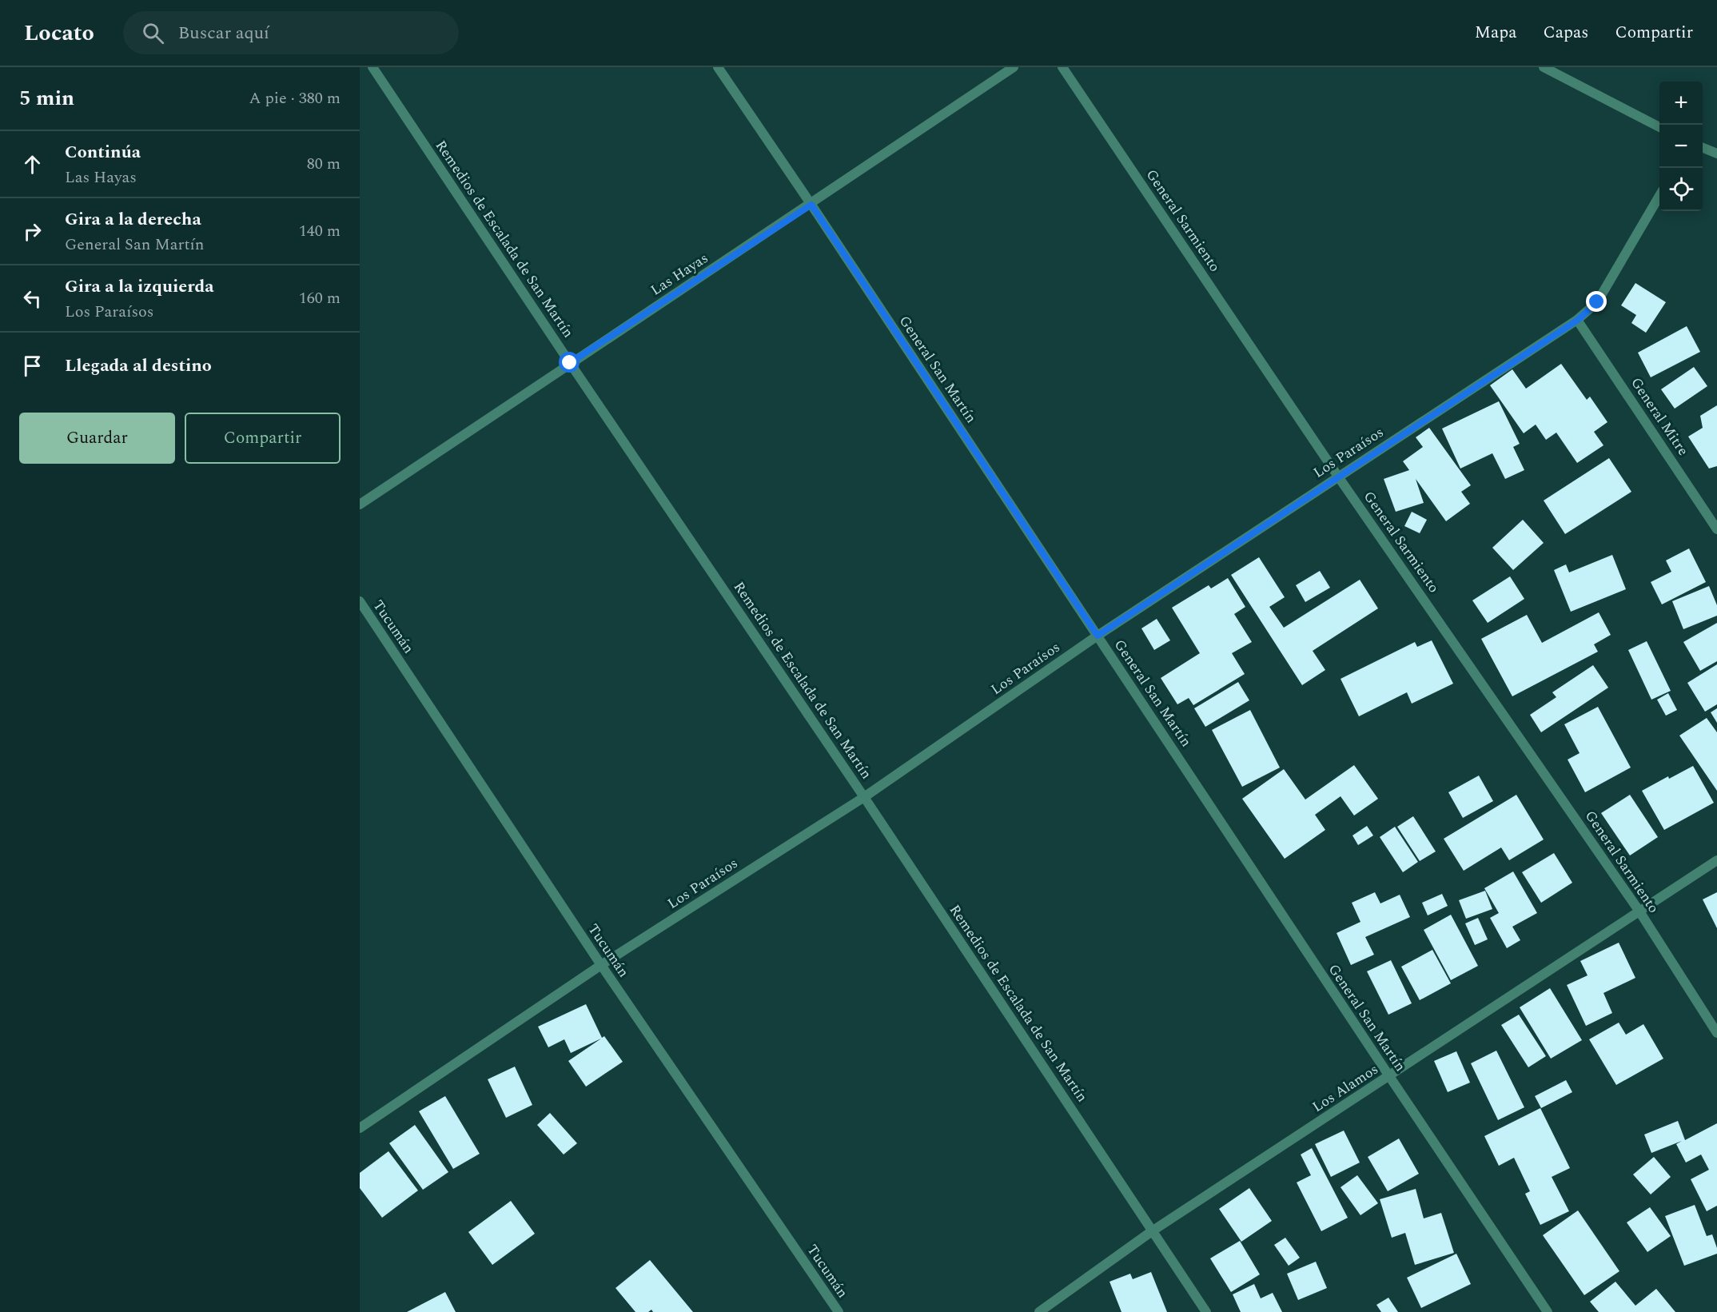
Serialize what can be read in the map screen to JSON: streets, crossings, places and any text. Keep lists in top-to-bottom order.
{
  "streets": {
    "street": [
      "General Sarmiento",
      "Remedios de Escalada de San Martín",
      "Las Hayas",
      "General San Martín",
      "General Mitre",
      "Los Paraísos",
      "Tucumán",
      "Los Alamos"
    ]
  },
  "crossings": [
    ["General Sarmiento", "Los Paraísos"],
    ["General Sarmiento", "Los Alamos"],
    ["Remedios de Escalada de San Martín", "Las Hayas"],
    ["Remedios de Escalada de San Martín", "Los Paraísos"],
    ["Remedios de Escalada de San Martín", "Los Alamos"],
    ["Las Hayas", "General San Martín"],
    ["General San Martín", "Los Paraísos"],
    ["General San Martín", "Los Alamos"],
    ["General Mitre", "Los Paraísos"],
    ["Los Paraísos", "Tucumán"]
  ],
  "page": {
    "header": "Locato",
    "search": "Buscar aquí",
    "nav": ["Mapa", "Capas", "Compartir"],
    "heading": ["5 min", "A pie · 380 m"],
    "map_buttons": ["+", "−"],
    "list": [
      ["Continúa", "Las Hayas", "80 m"],
      ["Gira a la derecha", "General San Martín", "140 m"],
      ["Gira a la izquierda", "Los Paraísos", "160 m"],
      "Llegada al destino"
    ],
    "buttons": ["Guardar", "Compartir"]
  }
}
